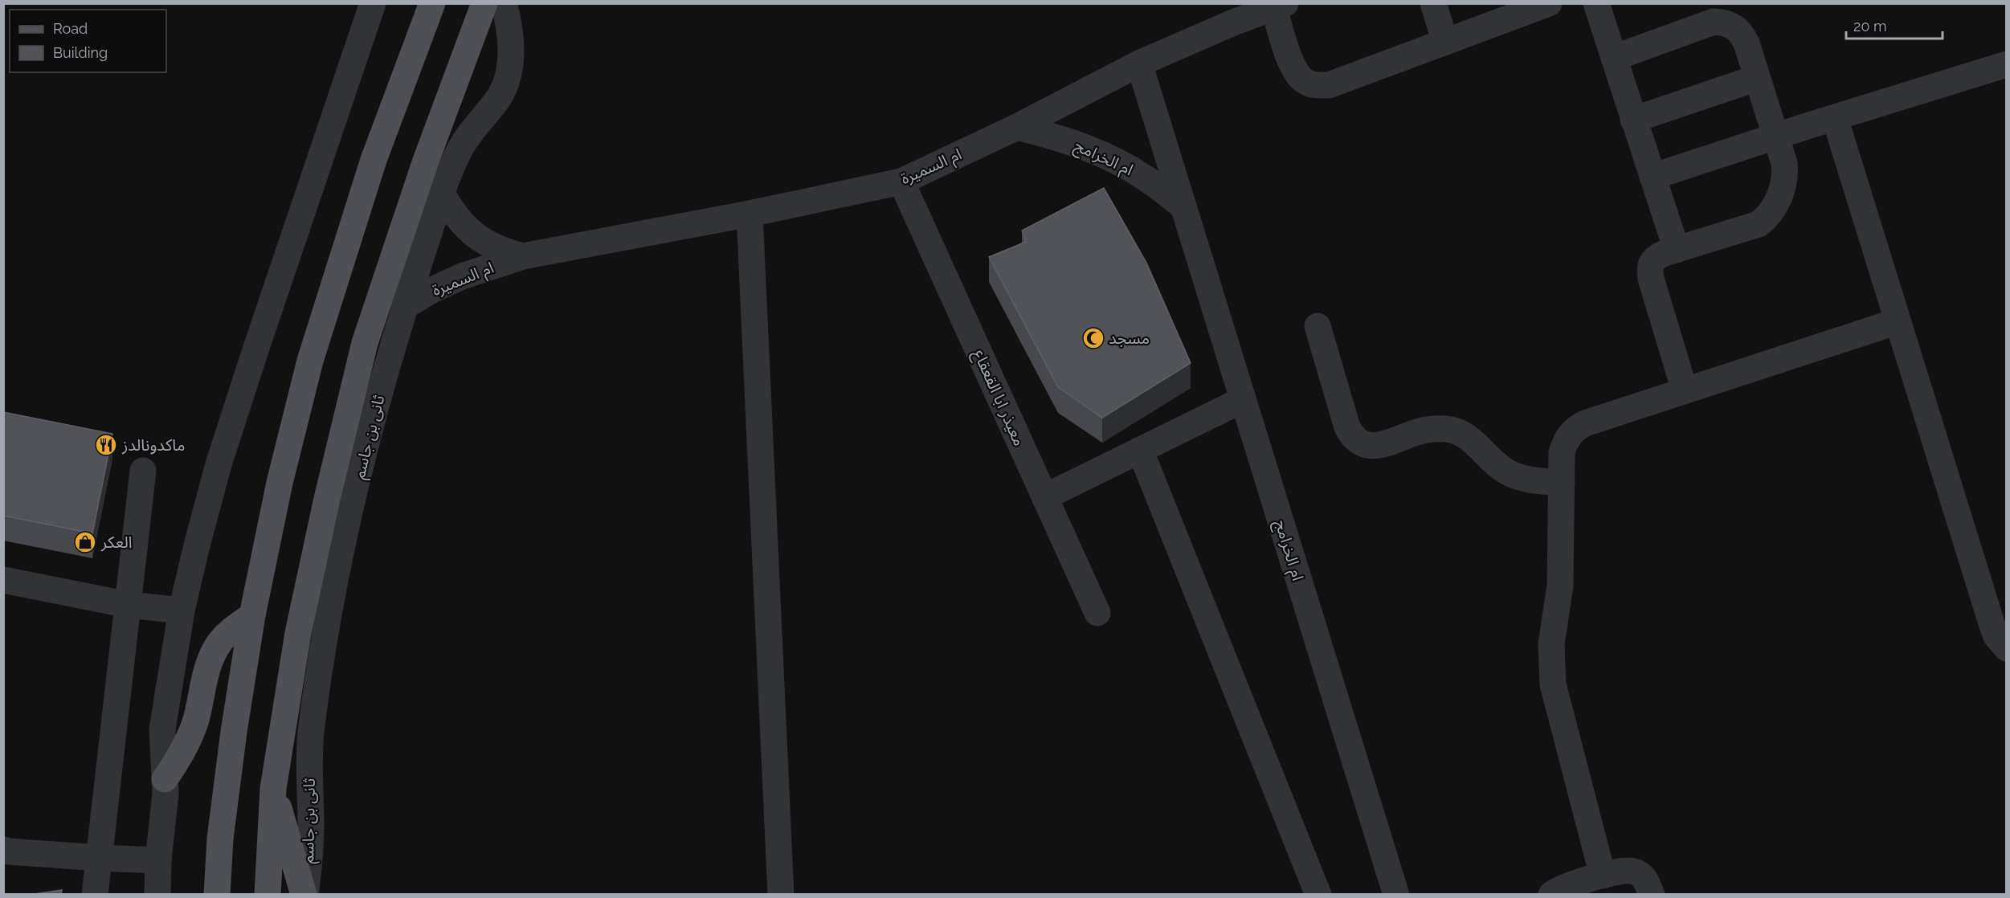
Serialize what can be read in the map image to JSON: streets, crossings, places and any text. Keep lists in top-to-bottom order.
{
  "streets": {
    "main road": ["ثانى بن جاسم"],
    "street": ["ام الخرامج", "ام السميرة", "معيذر ابا القعقاع"]
  },
  "crossings": [
    ["ام الخرامج", "ام السميرة"],
    ["ام السميرة", "معيذر ابا القعقاع"],
    ["ام السميرة", "ثانى بن جاسم"]
  ],
  "places": {
    "mosque": ["مسجد"],
    "restaurant": ["ماكدونالدز"],
    "shop": ["العكر"]
  },
  "legend": ["Road", "Building"],
  "scale_bar": "20 m"
}
